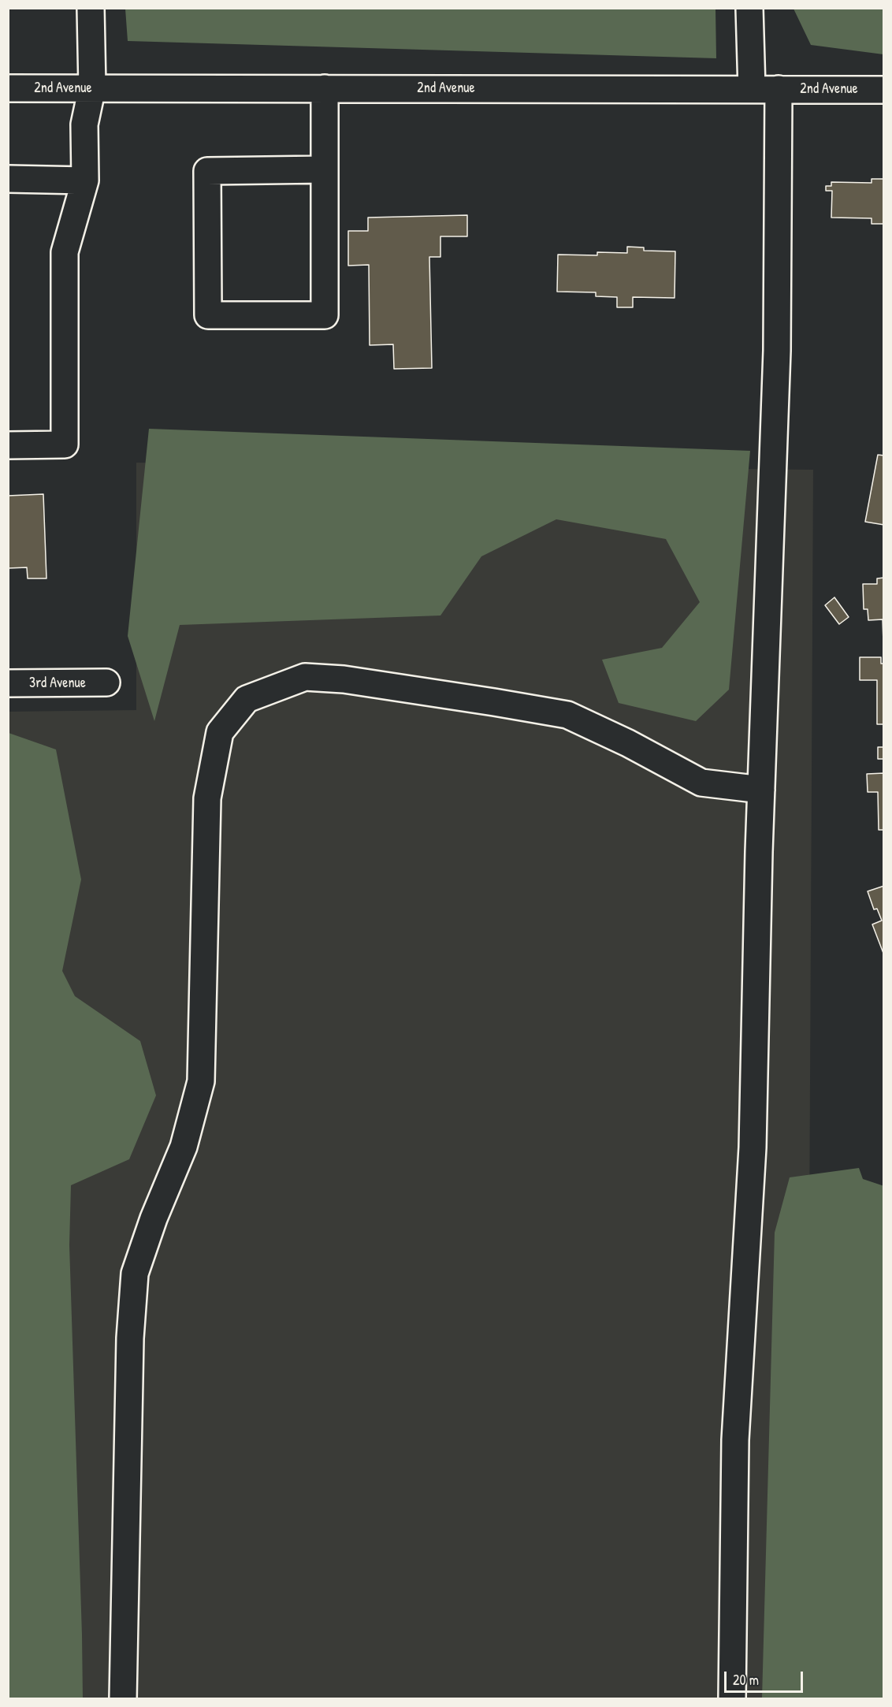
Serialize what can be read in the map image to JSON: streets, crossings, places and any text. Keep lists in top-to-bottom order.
{
  "streets": {
    "street": ["2nd Avenue", "3rd Avenue"]
  },
  "scale_bar": "20 m"
}
